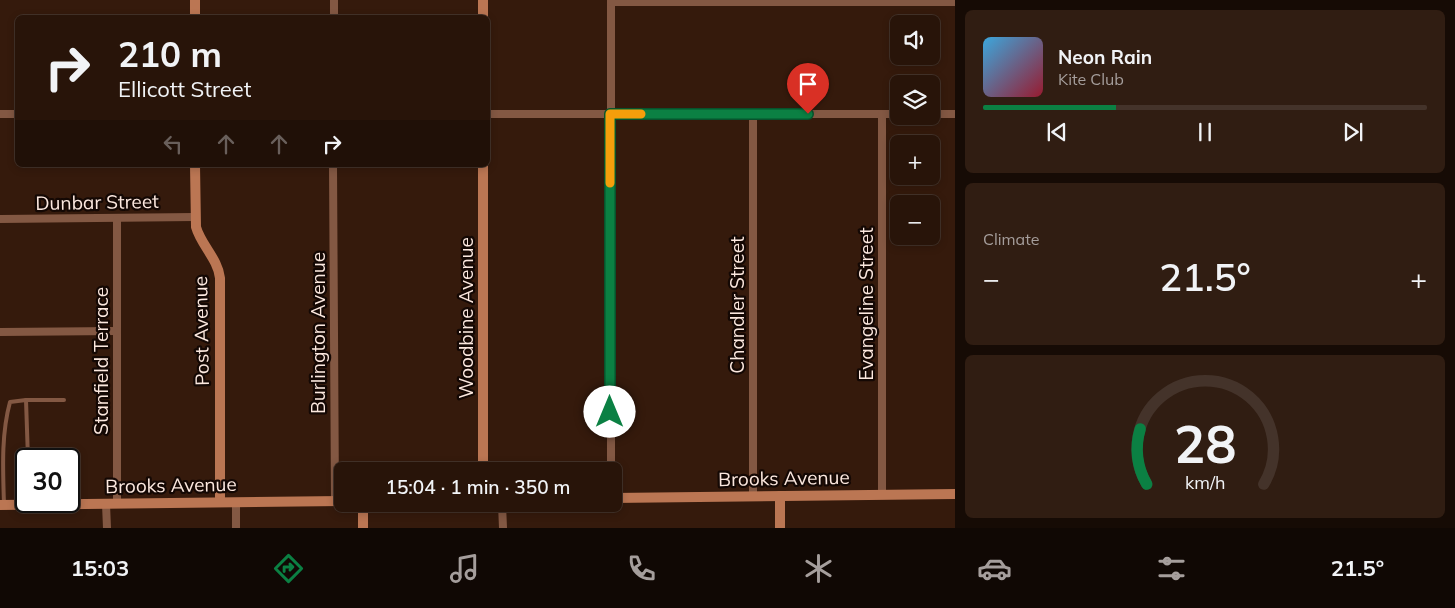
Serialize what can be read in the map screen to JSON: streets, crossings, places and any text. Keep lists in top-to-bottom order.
{
  "streets": {
    "street": [
      "Dunbar Street",
      "Evangeline Street",
      "Chandler Street",
      "Woodbine Avenue",
      "Post Avenue",
      "Burlington Avenue",
      "Stanfield Terrace",
      "Brooks Avenue"
    ]
  },
  "crossings": [
    ["Dunbar Street", "Post Avenue"],
    ["Dunbar Street", "Stanfield Terrace"],
    ["Evangeline Street", "Brooks Avenue"],
    ["Chandler Street", "Brooks Avenue"],
    ["Post Avenue", "Brooks Avenue"],
    ["Stanfield Terrace", "Brooks Avenue"]
  ],
  "page": {
    "map_buttons": ["+", "−"],
    "turn": ["210 m", "Ellicott Street"],
    "song": ["Neon Rain", "Kite Club"],
    "tile": "Climate",
    "heat": ["−", "21.5°", "+"],
    "limit": "30",
    "trip": "15:04 · 1 min · 350 m",
    "tabs": ["15:03", "21.5°"],
    "gauge": ["28", "km/h"]
  }
}
